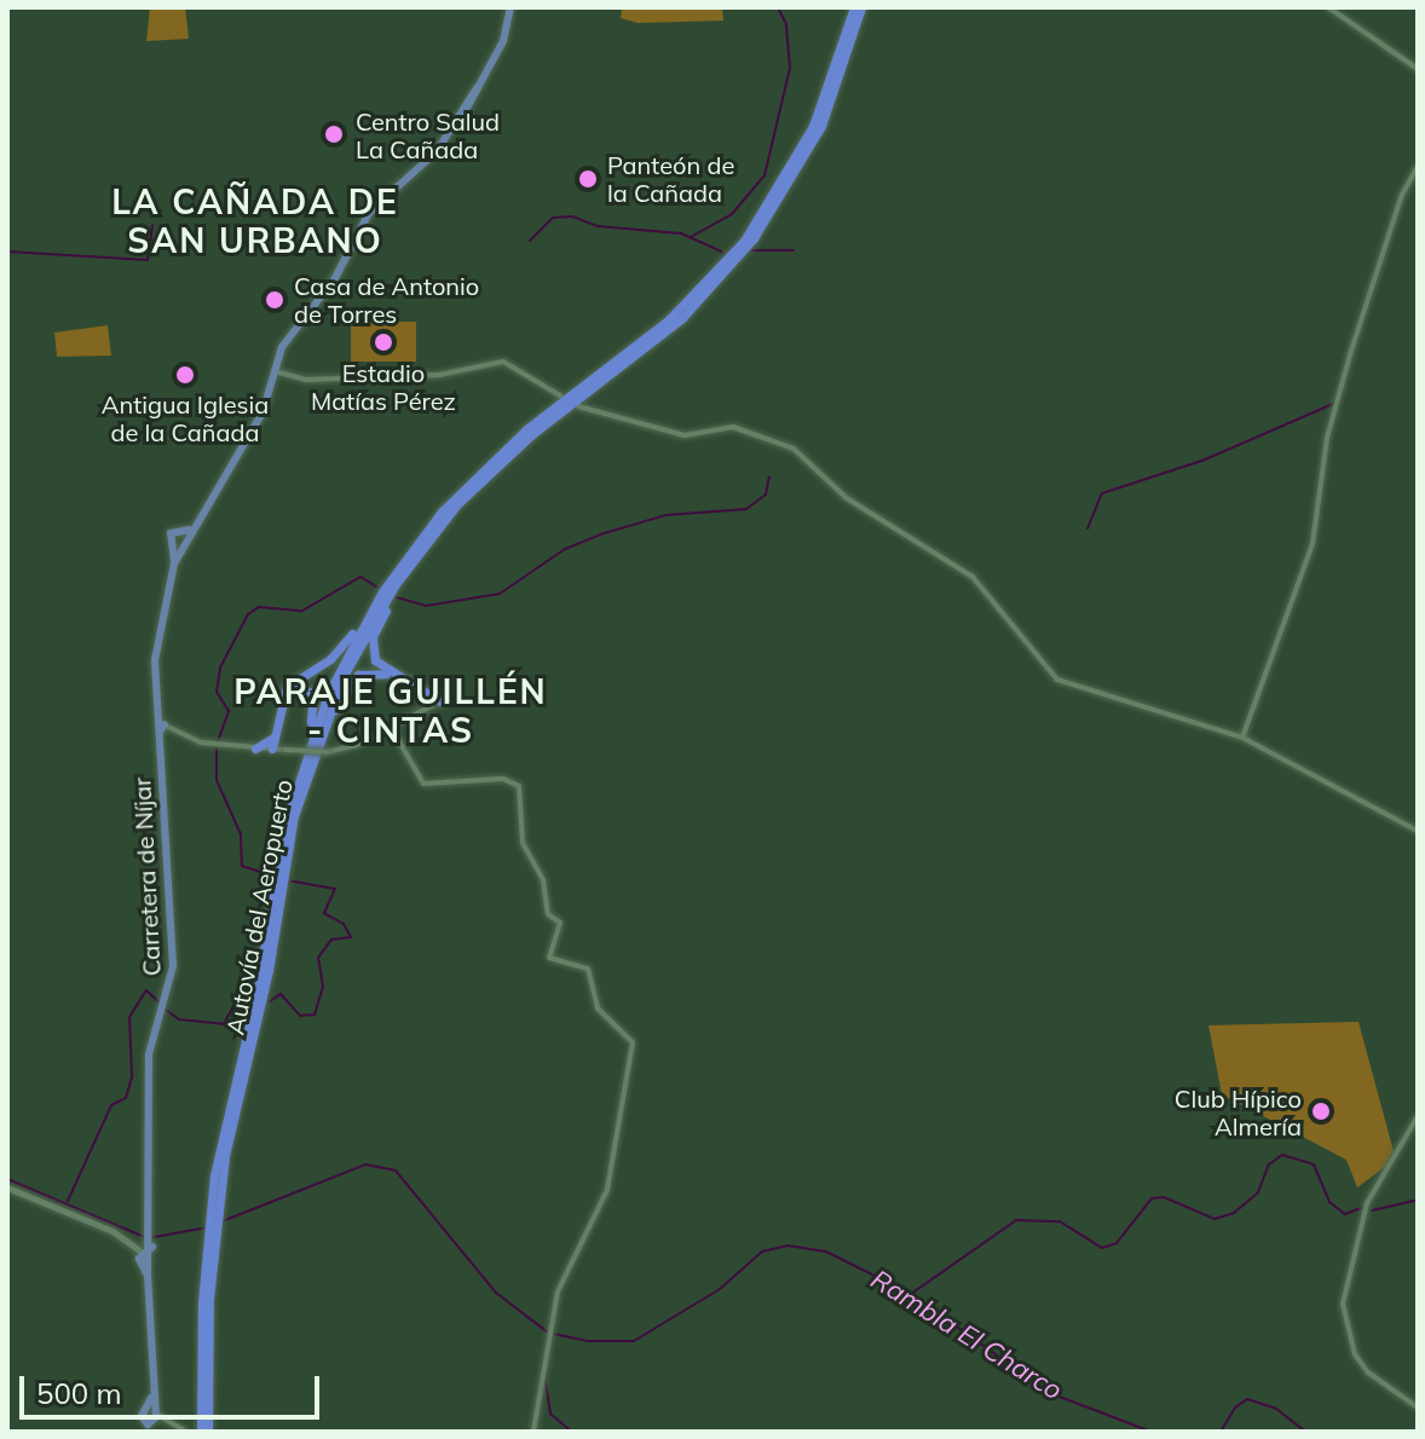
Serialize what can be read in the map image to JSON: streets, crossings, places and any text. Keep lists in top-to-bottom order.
{
  "streets": {
    "highway": ["Autovía del Aeropuerto"],
    "main road": ["Carretera de Níjar"]
  },
  "districts": ["LA CAÑADA DE SAN URBANO", "PARAJE GUILLÉN - CINTAS"],
  "water": ["Rambla El Charco"],
  "places": [
    "Centro Salud La Cañada",
    "Panteón de la Cañada",
    "Casa de Antonio de Torres",
    "Estadio Matías Pérez",
    "Antigua Iglesia de la Cañada",
    "Club Hípico Almería"
  ],
  "scale_bar": "500 m"
}
